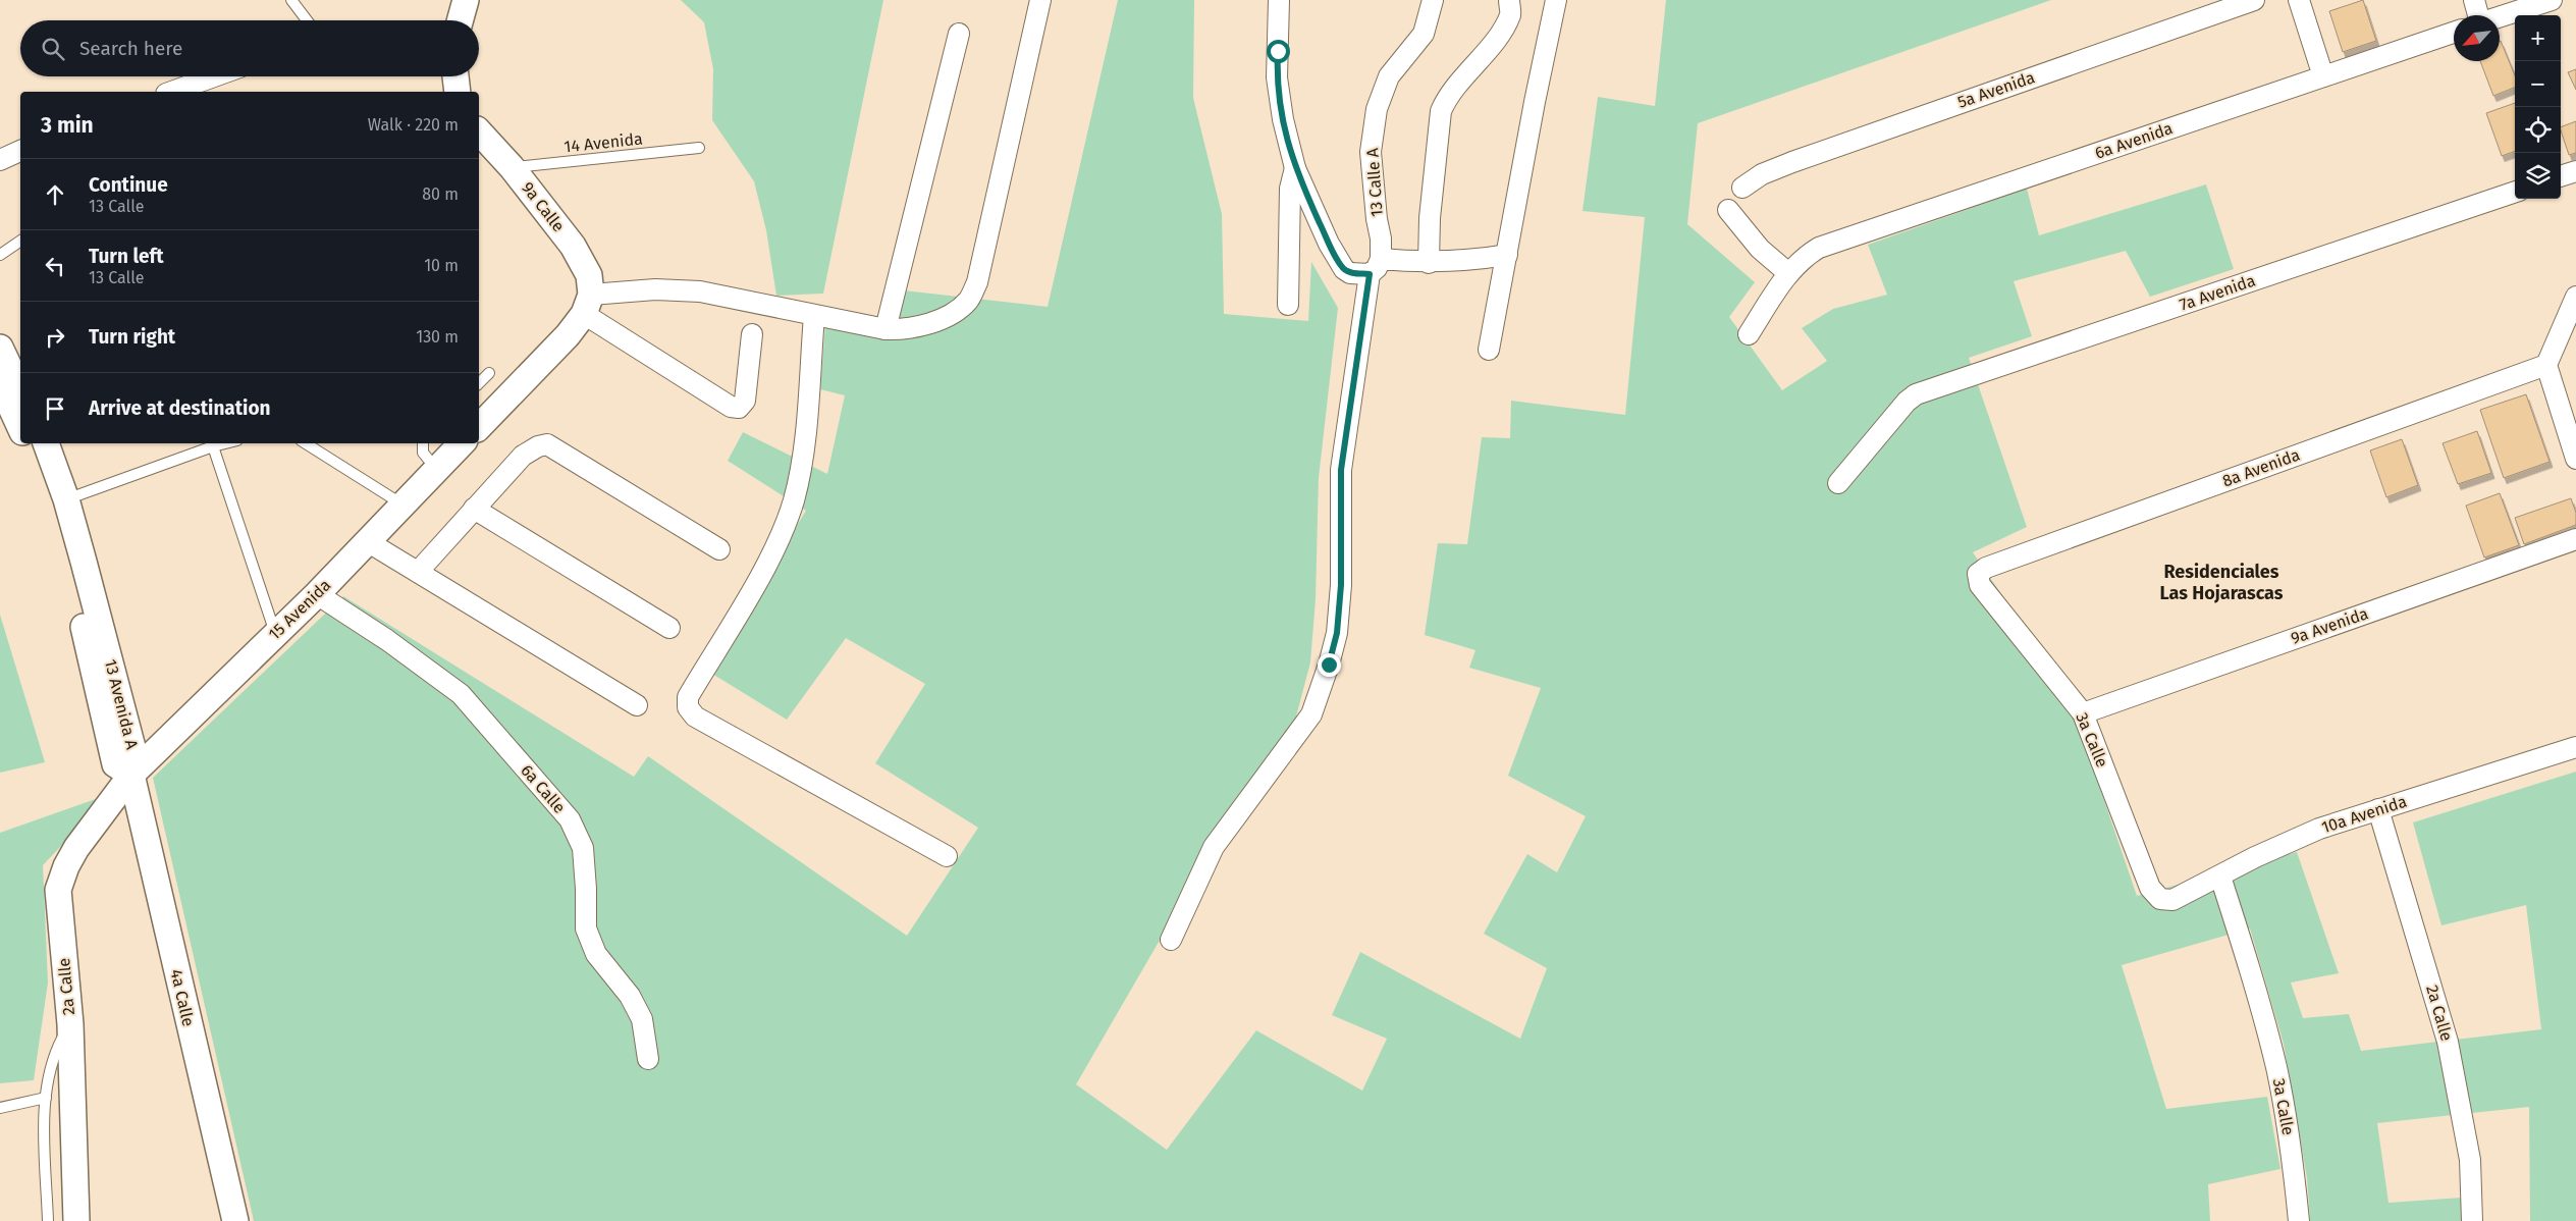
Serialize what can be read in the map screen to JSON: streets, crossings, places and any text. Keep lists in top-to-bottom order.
{
  "streets": {
    "street": [
      "5a Avenida",
      "6a Avenida",
      "13 Calle A",
      "9a Calle",
      "7a Avenida",
      "8a Avenida",
      "15 Avenida",
      "9a Avenida",
      "13 Avenida A",
      "3a Calle",
      "6a Calle",
      "10a Avenida",
      "2a Calle",
      "4a Calle"
    ],
    "lane": ["14 Avenida"]
  },
  "crossings": [
    ["14 Avenida", "9a Calle"],
    ["8a Avenida", "3a Calle"],
    ["15 Avenida", "13 Avenida A"],
    ["15 Avenida", "6a Calle"],
    ["15 Avenida", "2a Calle"],
    ["15 Avenida", "4a Calle"],
    ["9a Avenida", "3a Calle"],
    ["13 Avenida A", "2a Calle"],
    ["13 Avenida A", "4a Calle"],
    ["3a Calle", "10a Avenida"],
    ["10a Avenida", "2a Calle"],
    ["2a Calle", "4a Calle"]
  ],
  "districts": ["Residenciales Las Hojarascas"],
  "north": "bottom left",
  "page": {
    "map_buttons": ["+", "−"],
    "search": "Search here",
    "heading": ["3 min", "Walk · 220 m"],
    "list": [
      ["Continue", "13 Calle", "80 m"],
      ["Turn left", "13 Calle", "10 m"],
      ["Turn right", "130 m"],
      "Arrive at destination"
    ]
  }
}
